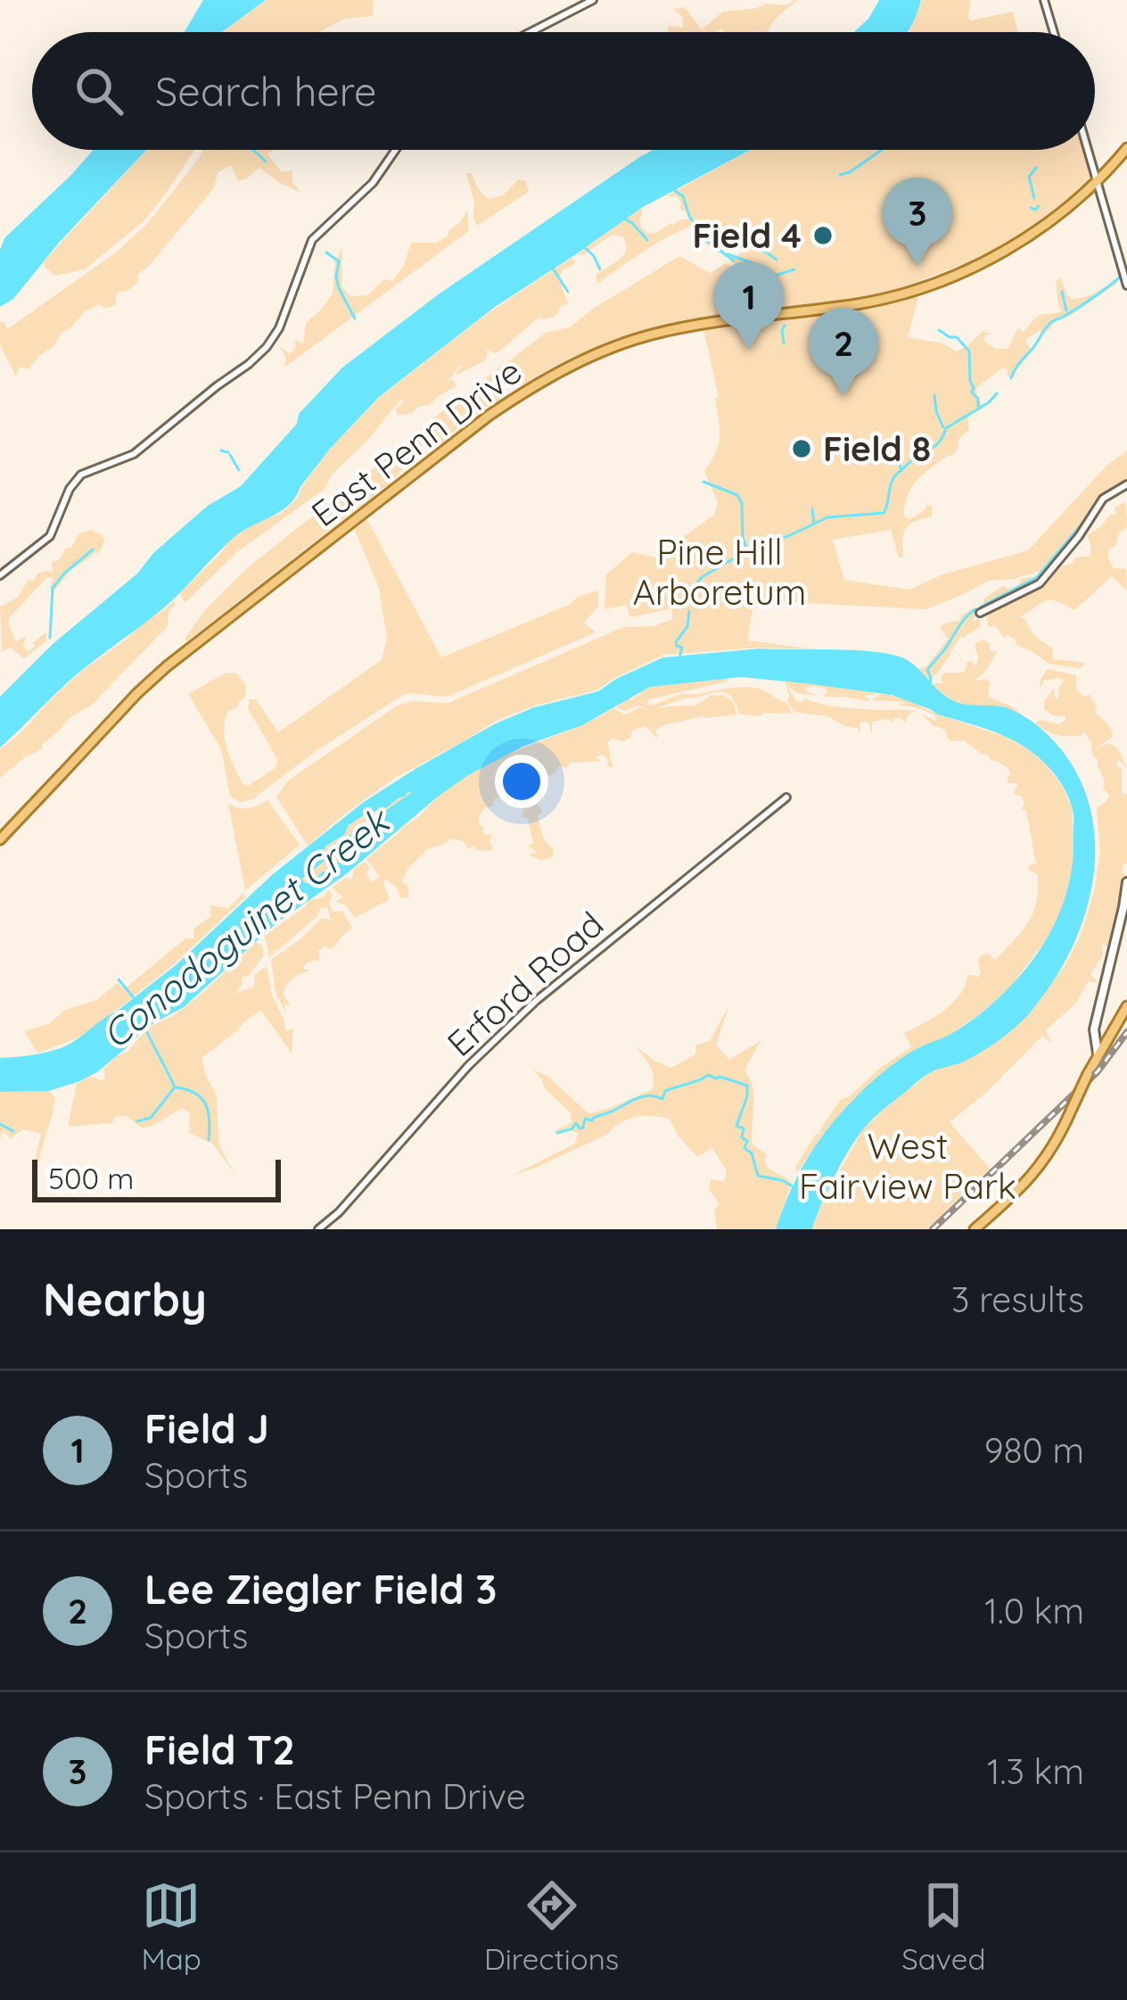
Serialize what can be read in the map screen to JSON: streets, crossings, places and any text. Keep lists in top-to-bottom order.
{
  "streets": {
    "main road": ["East Penn Drive"],
    "street": ["Erford Road"]
  },
  "water": ["Conodoguinet Creek"],
  "parks": ["Pine Hill Arboretum", "West Fairview Park"],
  "places": ["Field 4", "Field 8"],
  "scale_bar": "500 m",
  "page": {
    "search": "Search here",
    "pins": ["3", "1", "2"],
    "scale": "500 m",
    "heading": ["Nearby", "3 results"],
    "list": [
      {
        "mark": "1",
        "name": "Field J",
        "note": "Sports",
        "value": "980 m"
      },
      {
        "mark": "2",
        "name": "Lee Ziegler Field 3",
        "note": "Sports",
        "value": "1.0 km"
      },
      {
        "mark": "3",
        "name": "Field T2",
        "note": "Sports · East Penn Drive",
        "value": "1.3 km"
      }
    ],
    "nav": ["Map", "Directions", "Saved"]
  }
}
